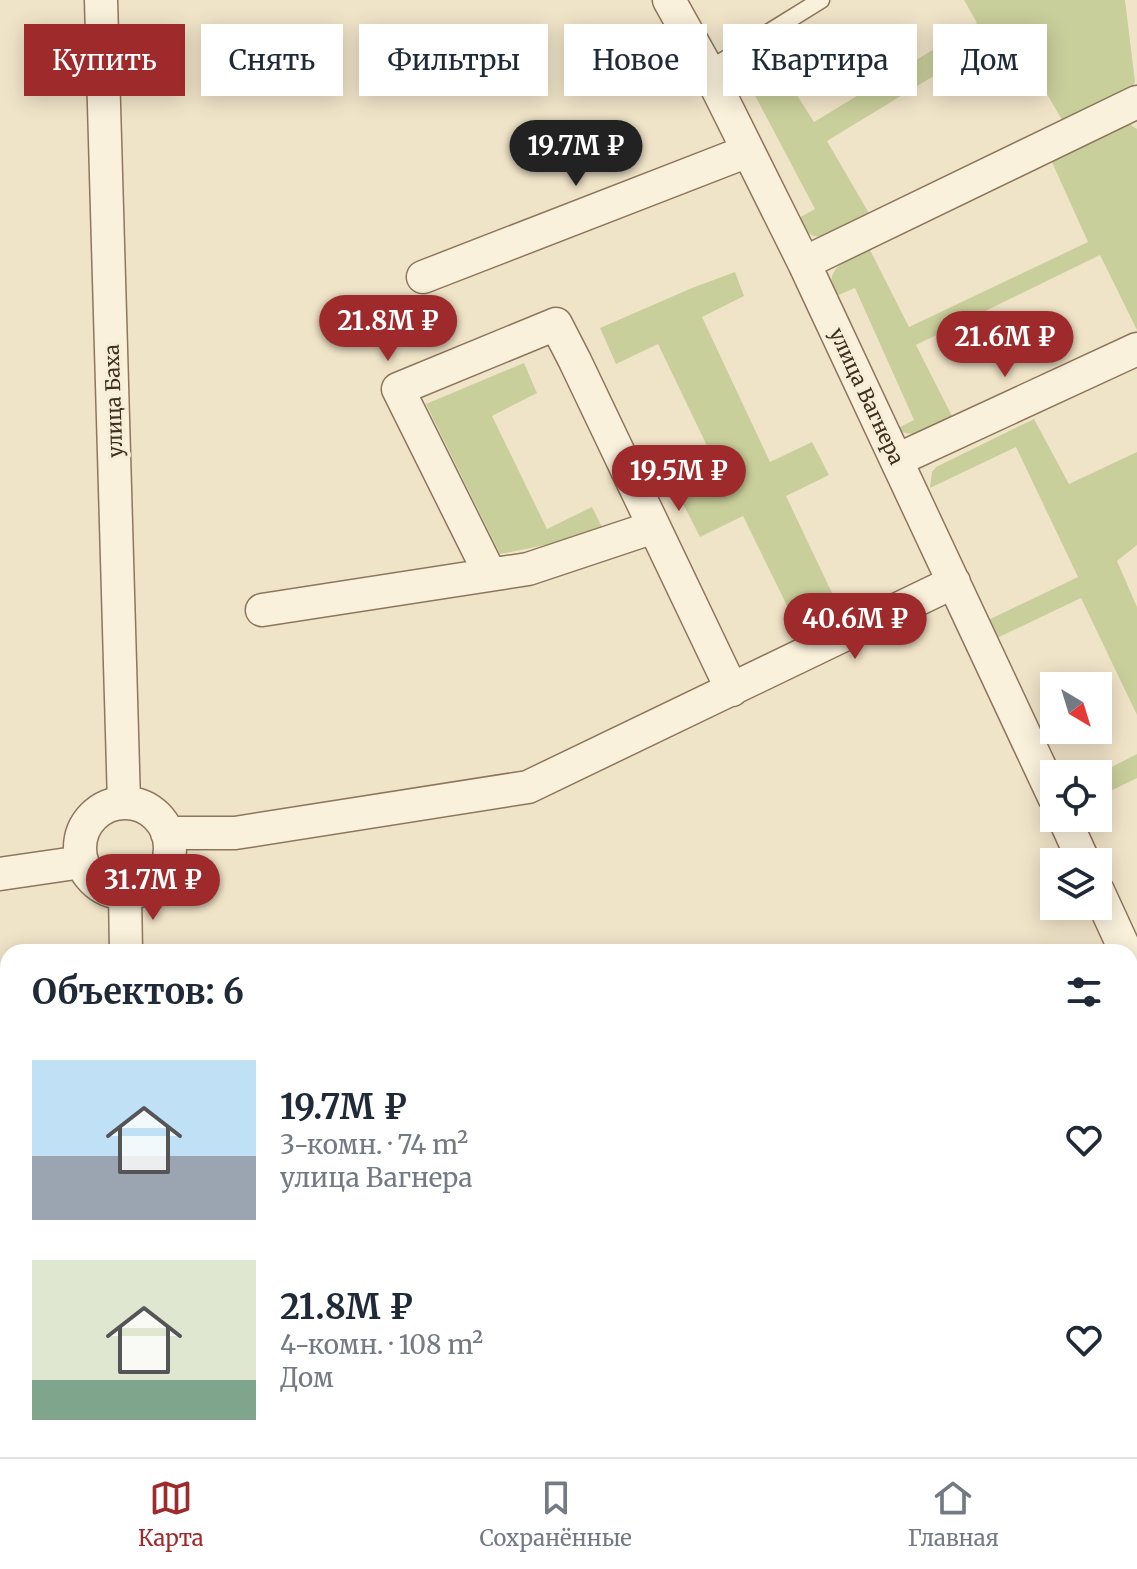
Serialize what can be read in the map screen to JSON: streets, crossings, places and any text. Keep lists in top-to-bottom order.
{
  "streets": {
    "street": ["улица Вагнера", "улица Баха"]
  },
  "north": "bottom right",
  "page": {
    "chip": [
      "Купить",
      "Снять",
      "Фильтры",
      "Новое",
      "Квартира",
      "Дом"
    ],
    "price": [
      "19.7M ₽",
      "21.8M ₽",
      "21.6M ₽",
      "19.5M ₽",
      "40.6M ₽",
      "31.7M ₽"
    ],
    "heading": "Объектов: 6",
    "list": [
      {
        "name": "19.7M ₽",
        "note": "3-комн. · 74 m² · улица Вагнера"
      },
      {
        "name": "21.8M ₽",
        "note": "4-комн. · 108 m² · Дом"
      }
    ],
    "tabs": ["Карта", "Сохранённые", "Главная"]
  }
}
